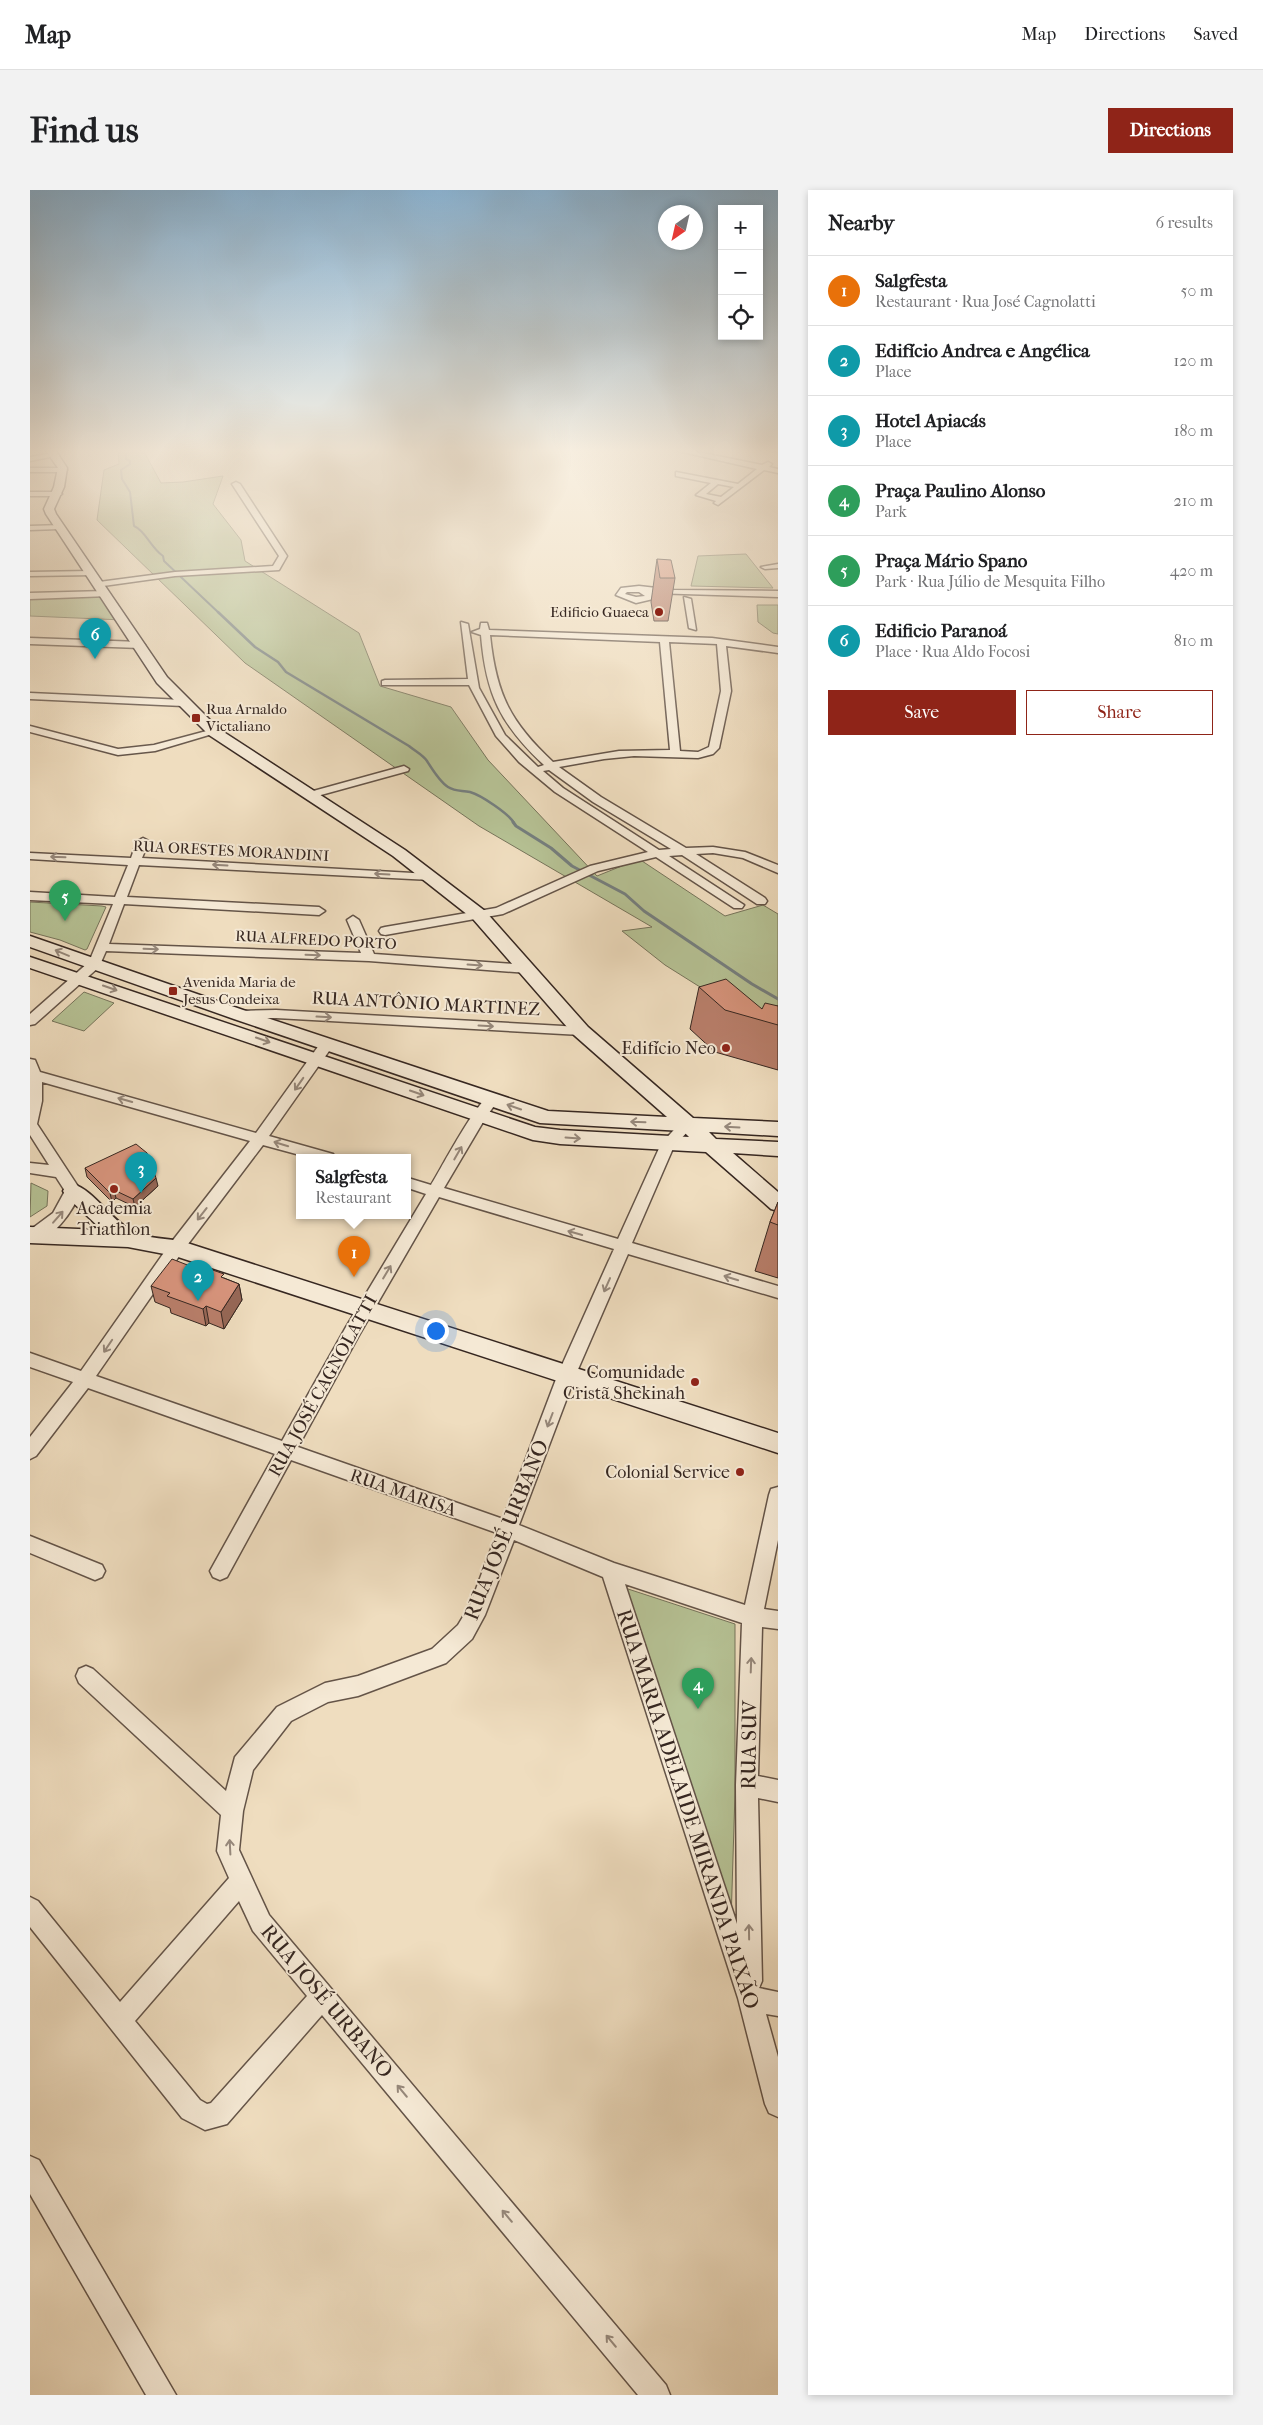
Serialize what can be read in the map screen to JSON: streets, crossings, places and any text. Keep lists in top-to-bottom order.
{
  "streets": {
    "street": [
      "RUA ORESTES MORANDINI",
      "RUA ALFREDO PORTO",
      "RUA ANTÔNIO MARTINEZ",
      "RUA JOSÉ CAGNOLATTI",
      "RUA MARISA",
      "RUA JOSÉ URBANO",
      "RUA SUV",
      "RUA MARIA ADELAIDE MIRANDA PAIXÃO"
    ]
  },
  "crossings": [
    ["RUA JOSÉ CAGNOLATTI", "RUA MARISA"],
    ["RUA MARISA", "RUA JOSÉ URBANO"],
    ["RUA MARISA", "RUA SUV"],
    ["RUA MARISA", "RUA MARIA ADELAIDE MIRANDA PAIXÃO"],
    ["RUA SUV", "RUA MARIA ADELAIDE MIRANDA PAIXÃO"]
  ],
  "one_way": ["RUA JOSÉ CAGNOLATTI", "RUA SUV"],
  "places": {
    "other": [
      "Edificio Guaeca",
      "Edifício Neo",
      "Academia Triathlon",
      "Comunidade Cristã Shekinah",
      "Colonial Service"
    ],
    "transit": ["Rua Arnaldo Victaliano", "Avenida Maria de Jesus Condeixa"]
  },
  "north": "bottom left",
  "page": {
    "header": "Map",
    "nav": ["Map", "Directions", "Saved"],
    "buttons": [
      "Directions",
      ["Save", "Share"]
    ],
    "title": "Find us",
    "heading": ["Nearby", "6 results"],
    "map_buttons": ["+", "−"],
    "list": [
      {
        "mark": "1",
        "name": "Salgfesta",
        "note": "Restaurant · Rua José Cagnolatti",
        "value": "50 m"
      },
      {
        "mark": "2",
        "name": "Edifício Andrea e Angélica",
        "note": "Place",
        "value": "120 m"
      },
      {
        "mark": "3",
        "name": "Hotel Apiacás",
        "note": "Place",
        "value": "180 m"
      },
      {
        "mark": "4",
        "name": "Praça Paulino Alonso",
        "note": "Park",
        "value": "210 m"
      },
      {
        "mark": "5",
        "name": "Praça Mário Spano",
        "note": "Park · Rua Júlio de Mesquita Filho",
        "value": "420 m"
      },
      {
        "mark": "6",
        "name": "Edificio Paranoá",
        "note": "Place · Rua Aldo Focosi",
        "value": "810 m"
      }
    ],
    "pins": [
      "6",
      "5",
      "3",
      "1",
      "2",
      "4"
    ],
    "popup": ["Salgfesta", "Restaurant"]
  }
}
